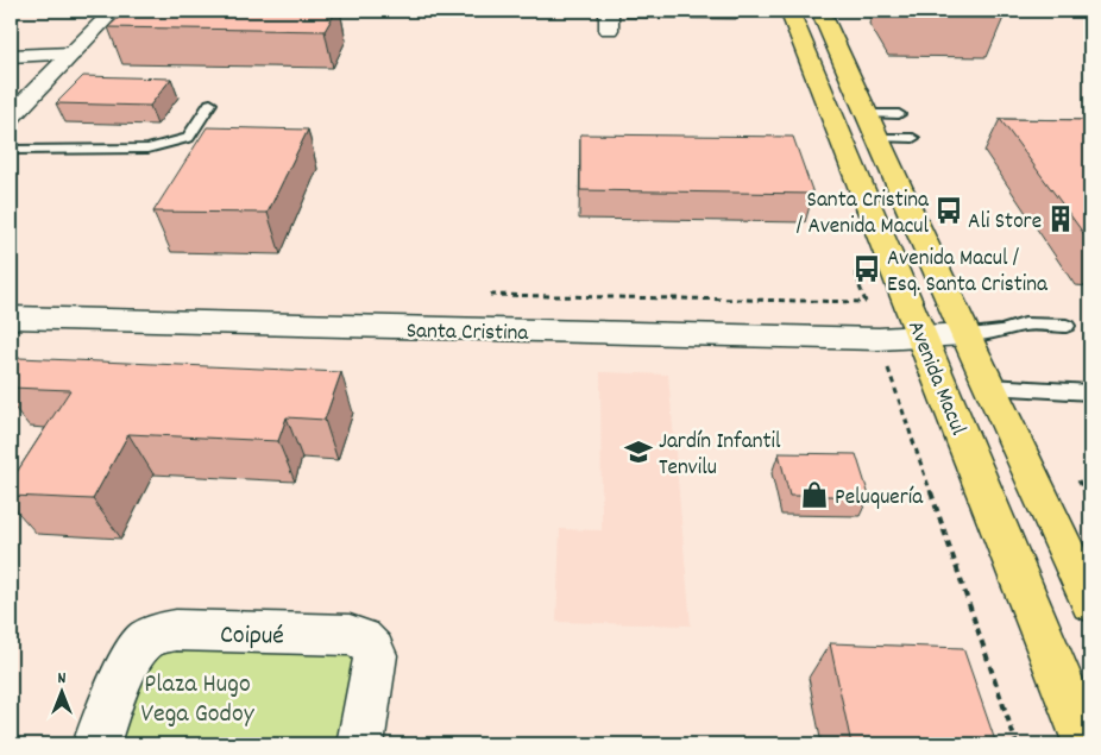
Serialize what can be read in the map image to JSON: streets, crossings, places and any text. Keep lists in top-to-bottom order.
{
  "streets": {
    "main road": ["Avenida Macul"],
    "street": ["Santa Cristina", "Coipué"]
  },
  "crossings": [
    ["Santa Cristina", "Avenida Macul"]
  ],
  "parks": ["Plaza Hugo Vega Godoy"],
  "places": {
    "bus stop": ["Santa Cristina / Avenida Macul", "Avenida Macul / Esq. Santa Cristina"],
    "building": ["Ali Store"],
    "school or university": ["Jardín Infantil Tenvilu"],
    "shop": ["Peluquería"]
  },
  "north": "top"
}
